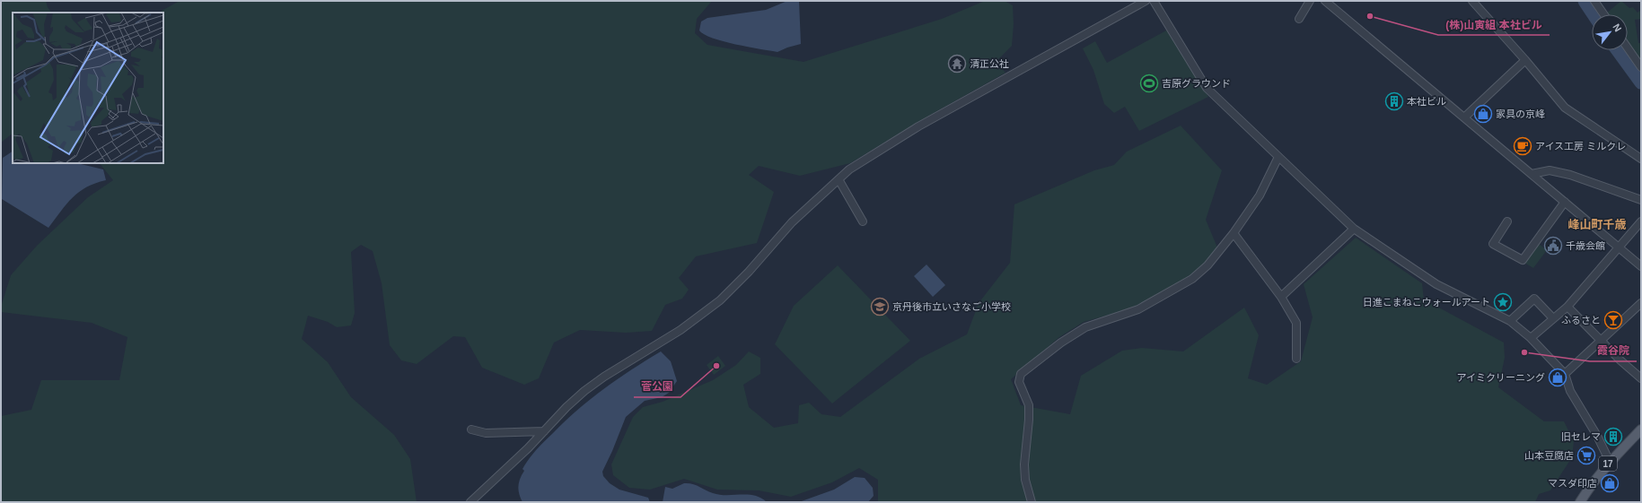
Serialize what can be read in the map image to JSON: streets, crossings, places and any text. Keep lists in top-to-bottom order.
{
  "streets": {
    "main road": ["17"]
  },
  "districts": ["峰山町千歳"],
  "places": {
    "other": ["(株)山寅組 本社ビル", "霞谷院", "菅公園"],
    "temple": ["清正公社"],
    "sports": ["吉原グラウンド"],
    "building": ["本社ビル", "旧セレマ"],
    "shop": ["家具の京峰", "アイミクリーニング", "マスダ印店"],
    "cafe": ["アイス工房 ミルクレ"],
    "public building": ["千歳会館"],
    "place": ["日進こまねこウォールアート"],
    "school or university": ["京丹後市立いさなご小学校"],
    "bar": ["ふるさと"],
    "supermarket": ["山本豆腐店"]
  },
  "north": "top right"
}
